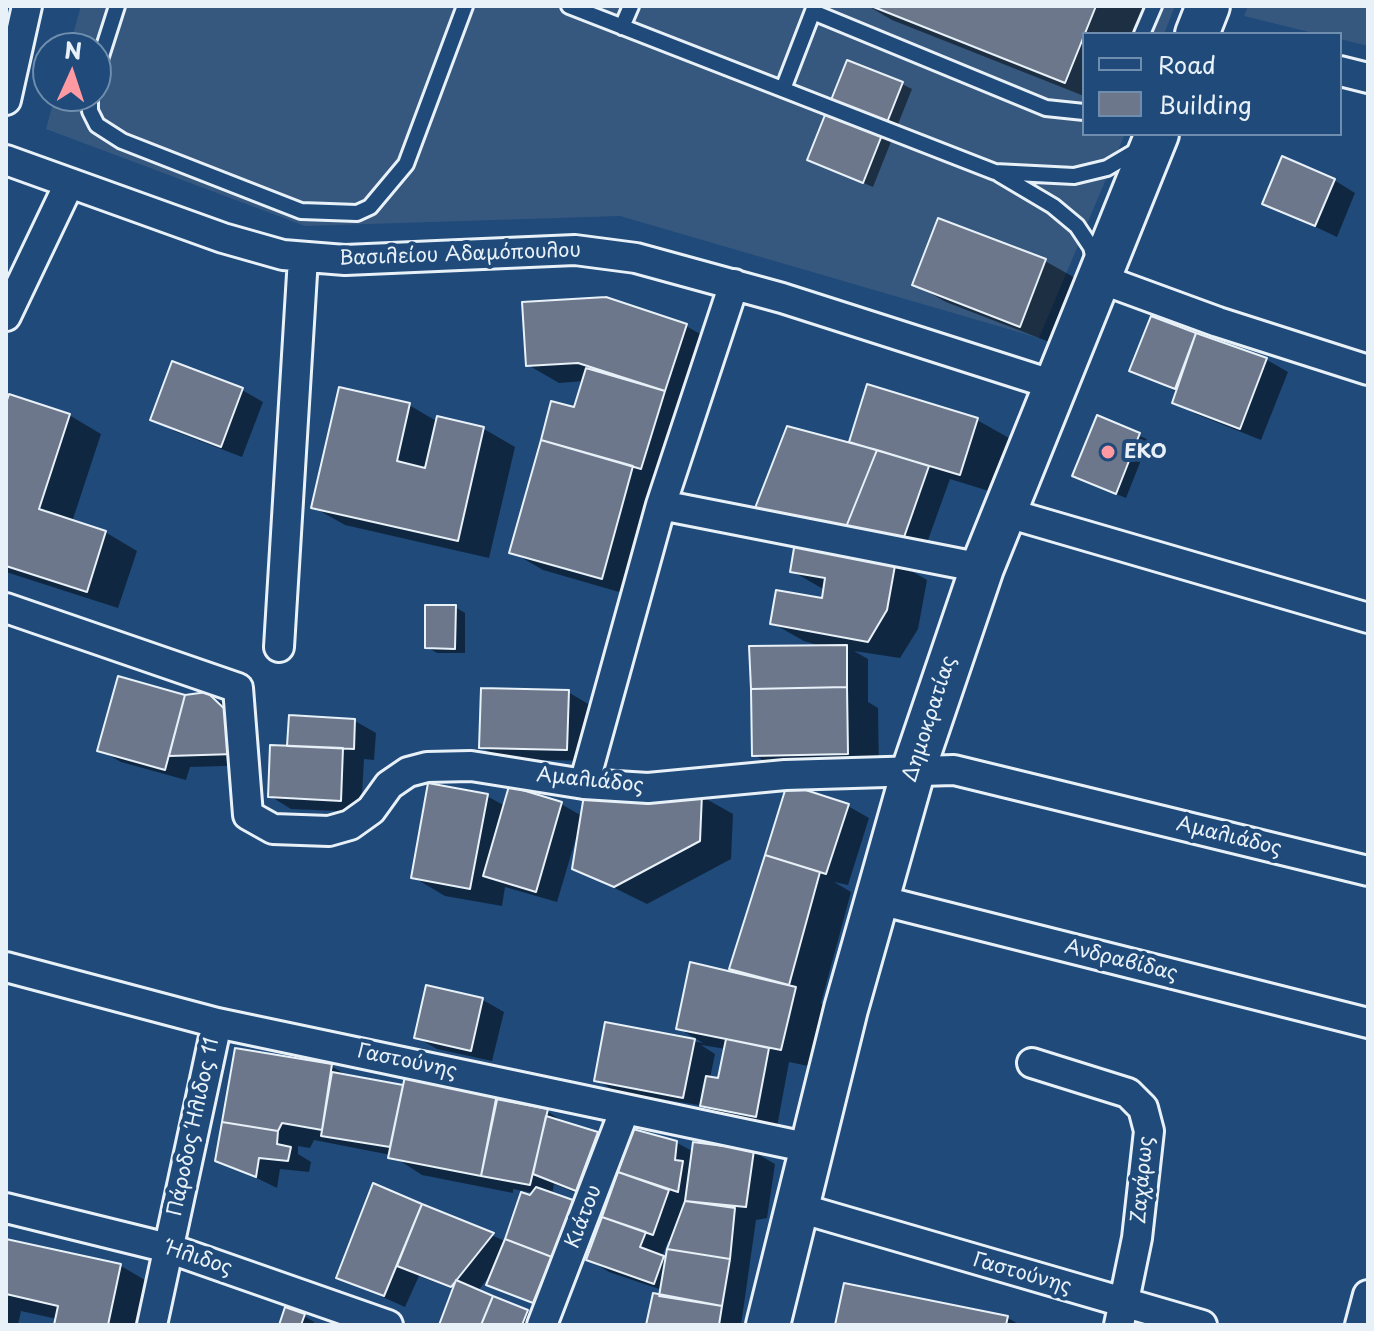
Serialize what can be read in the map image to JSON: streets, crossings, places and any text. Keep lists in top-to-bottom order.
{
  "streets": {
    "main road": ["Δημοκρατίας"],
    "street": [
      "Βασιλείου Αδαμόπουλου",
      "Αμαλιάδος",
      "Ανδραβίδας",
      "Γαστούνης",
      "Πάροδος Ήλιδος 11",
      "Ζαχάρως",
      "Κιάτου",
      "Ήλιδος"
    ]
  },
  "crossings": [
    ["Βασιλείου Αδαμόπουλου", "Δημοκρατίας"],
    ["Δημοκρατίας", "Αμαλιάδος"],
    ["Δημοκρατίας", "Ανδραβίδας"],
    ["Δημοκρατίας", "Γαστούνης"],
    ["Γαστούνης", "Πάροδος Ήλιδος 11"],
    ["Γαστούνης", "Ζαχάρως"],
    ["Γαστούνης", "Κιάτου"],
    ["Πάροδος Ήλιδος 11", "Ήλιδος"]
  ],
  "places": ["EKO"],
  "legend": ["Road", "Building"],
  "north": "top"
}
